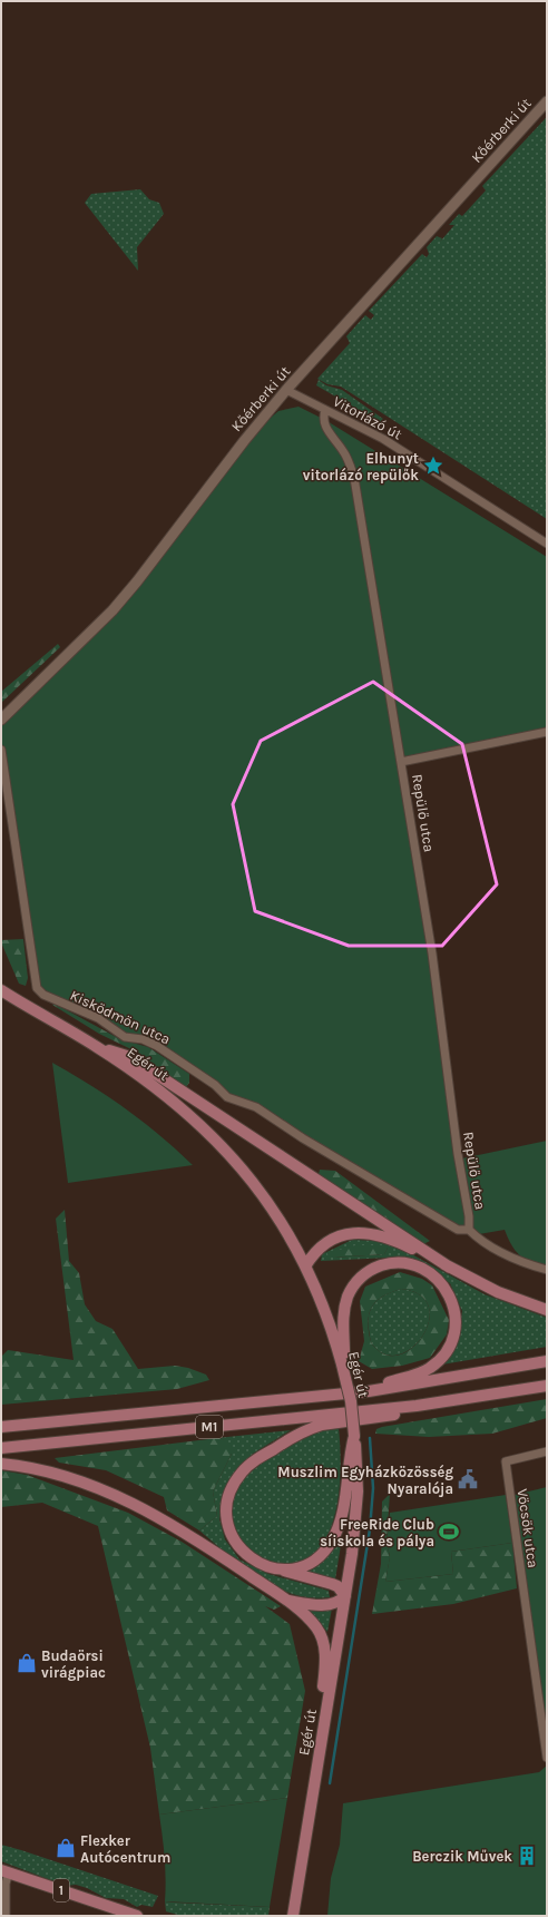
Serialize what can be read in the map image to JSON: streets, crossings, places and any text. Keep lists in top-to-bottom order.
{
  "streets": {
    "main road": ["Egér út", "M1", "1"],
    "street": [
      "Kőérberki út",
      "Vitorlázó út",
      "Repülő utca",
      "Kisködmön utca",
      "Vöcsök utca"
    ]
  },
  "crossings": [
    ["Kőérberki út", "Vitorlázó út"],
    ["Vitorlázó út", "Repülő utca"],
    ["Repülő utca", "Kisködmön utca"]
  ],
  "places": {
    "place": ["Elhunyt vitorlázó repülők"],
    "public building": ["Muszlim Egyházközösség Nyaralója"],
    "sports": ["FreeRide Club síiskola és pálya"],
    "shop": ["Budaörsi virágpiac", "Flexker Autócentrum"],
    "building": ["Berczik Művek"]
  }
}
